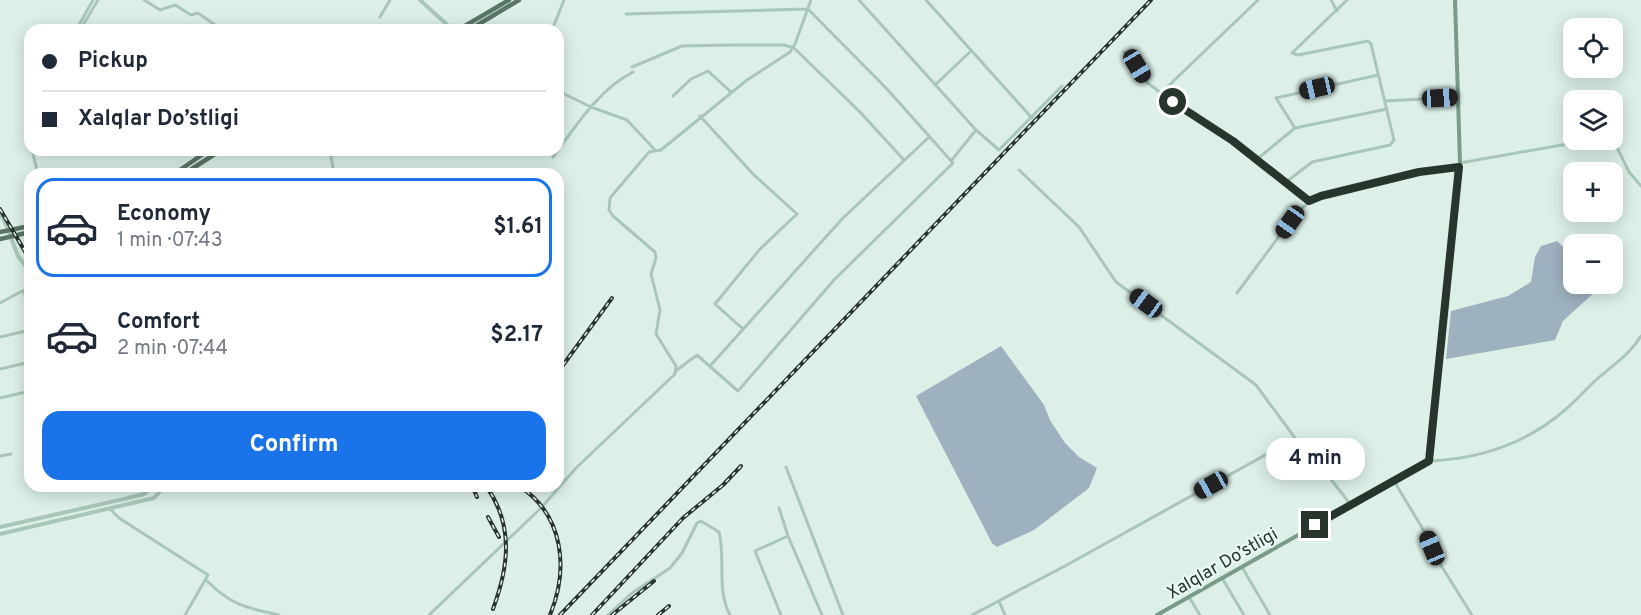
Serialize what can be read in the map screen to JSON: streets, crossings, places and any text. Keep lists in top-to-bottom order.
{
  "streets": {
    "main road": ["Xalqlar Do’stligi"]
  },
  "page": {
    "map_buttons": ["+", "−"],
    "banner": ["Pickup", "Xalqlar Do’stligi"],
    "list": [
      {
        "name": "Economy",
        "note": "1 min · 07:43",
        "value": "$1.61"
      },
      {
        "name": "Comfort",
        "note": "2 min · 07:44",
        "value": "$2.17"
      }
    ],
    "buttons": "Confirm",
    "bubble": "4 min"
  }
}
